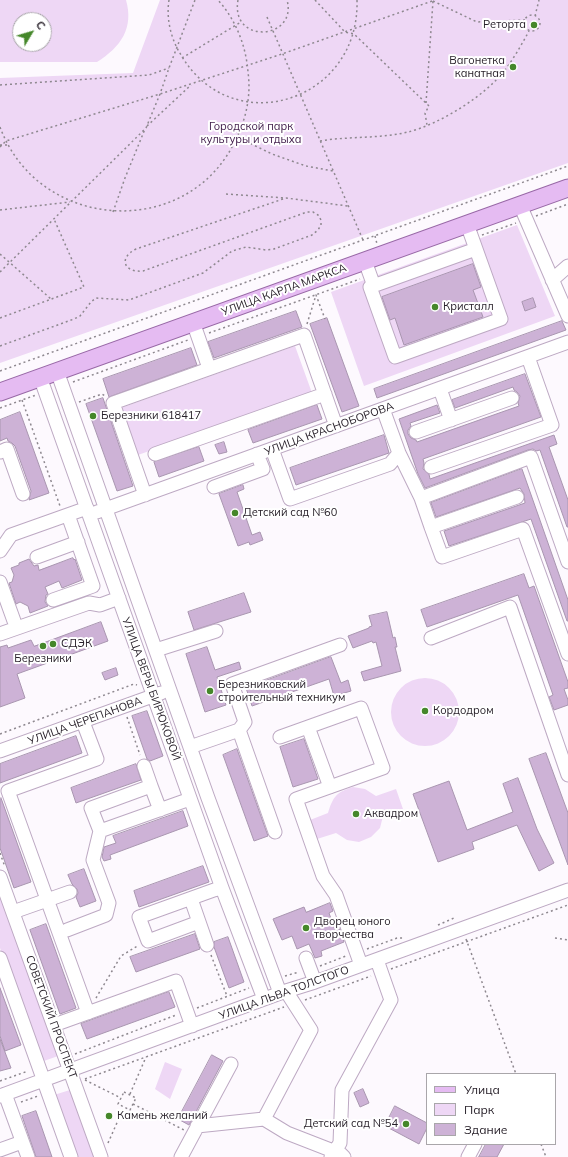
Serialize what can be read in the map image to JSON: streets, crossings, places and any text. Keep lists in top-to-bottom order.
{
  "streets": {
    "main road": ["УЛИЦА КАРЛА МАРКСА"],
    "street": [
      "УЛИЦА КРАСНОБОРОВА",
      "УЛИЦА ВЕРЫ БИРЮКОВОЙ",
      "УЛИЦА ЧЕРЕПАНОВА",
      "УЛИЦА ЛЬВА ТОЛСТОГО",
      "СОВЕТСКИЙ ПРОСПЕКТ"
    ]
  },
  "crossings": [
    ["УЛИЦА КАРЛА МАРКСА", "УЛИЦА ВЕРЫ БИРЮКОВОЙ"],
    ["УЛИЦА КРАСНОБОРОВА", "УЛИЦА ВЕРЫ БИРЮКОВОЙ"],
    ["УЛИЦА ВЕРЫ БИРЮКОВОЙ", "УЛИЦА ЧЕРЕПАНОВА"],
    ["УЛИЦА ВЕРЫ БИРЮКОВОЙ", "УЛИЦА ЛЬВА ТОЛСТОГО"],
    ["УЛИЦА ЛЬВА ТОЛСТОГО", "СОВЕТСКИЙ ПРОСПЕКТ"]
  ],
  "parks": ["Городской парк культуры и отдыха"],
  "places": [
    "Реторта",
    "Вагонетка канатная",
    "Кристалл",
    "Березники 618417",
    "Детский сад №60",
    "СДЭК",
    "Березники",
    "Березниковский строительный техникум",
    "Кордодром",
    "Аквадром",
    "Дворец юного творчества",
    "Камень желаний",
    "Детский сад №54"
  ],
  "legend": ["Улица", "Парк", "Здание"],
  "north": "top right"
}
